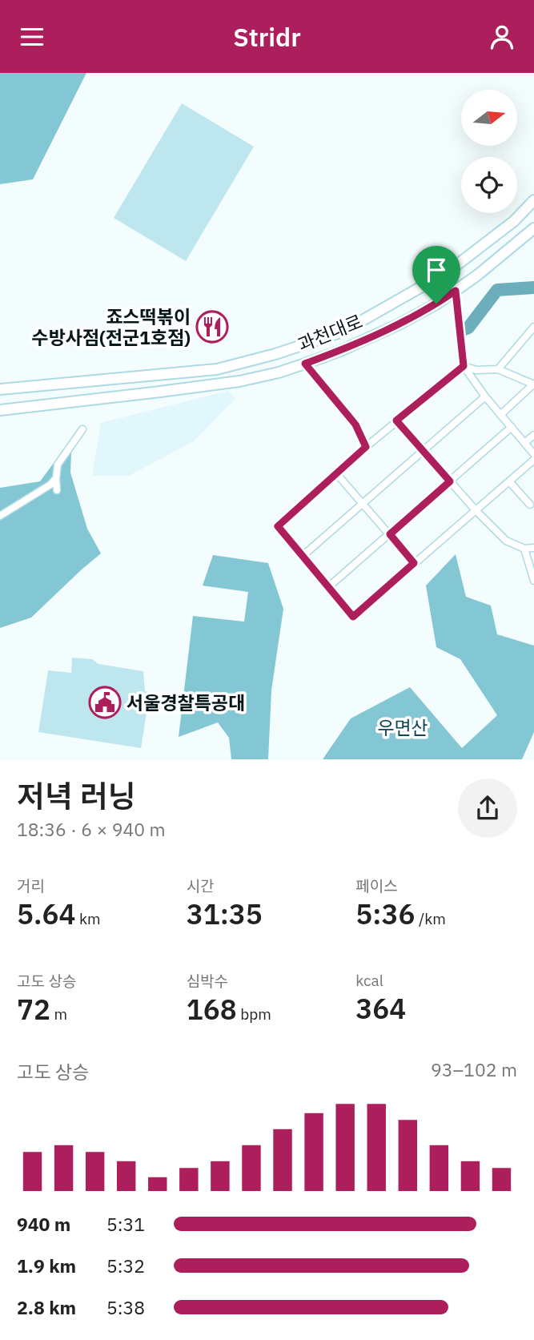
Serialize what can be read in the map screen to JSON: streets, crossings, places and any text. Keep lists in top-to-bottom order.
{
  "streets": {
    "main road": ["과천대로"]
  },
  "parks": ["우면산"],
  "places": {
    "restaurant": ["죠스떡볶이 수방사점(전군1호점)"],
    "public building": ["서울경찰특공대"]
  },
  "north": "right",
  "page": {
    "header": "Stridr",
    "heading": ["저녁 러닝", "18:36 · 6 × 940 m"],
    "stats": [
      ["거리", "5.64 km"],
      ["시간", "31:35"],
      ["페이스", "5:36 /km"],
      ["고도 상승", "72 m"],
      ["심박수", "168 bpm"],
      ["kcal", "364"]
    ],
    "chart": ["고도 상승", "93–102 m"],
    "list": [
      {
        "name": "940 m",
        "note": "5:31"
      },
      {
        "name": "1.9 km",
        "note": "5:32"
      },
      {
        "name": "2.8 km",
        "note": "5:38"
      }
    ]
  }
}
